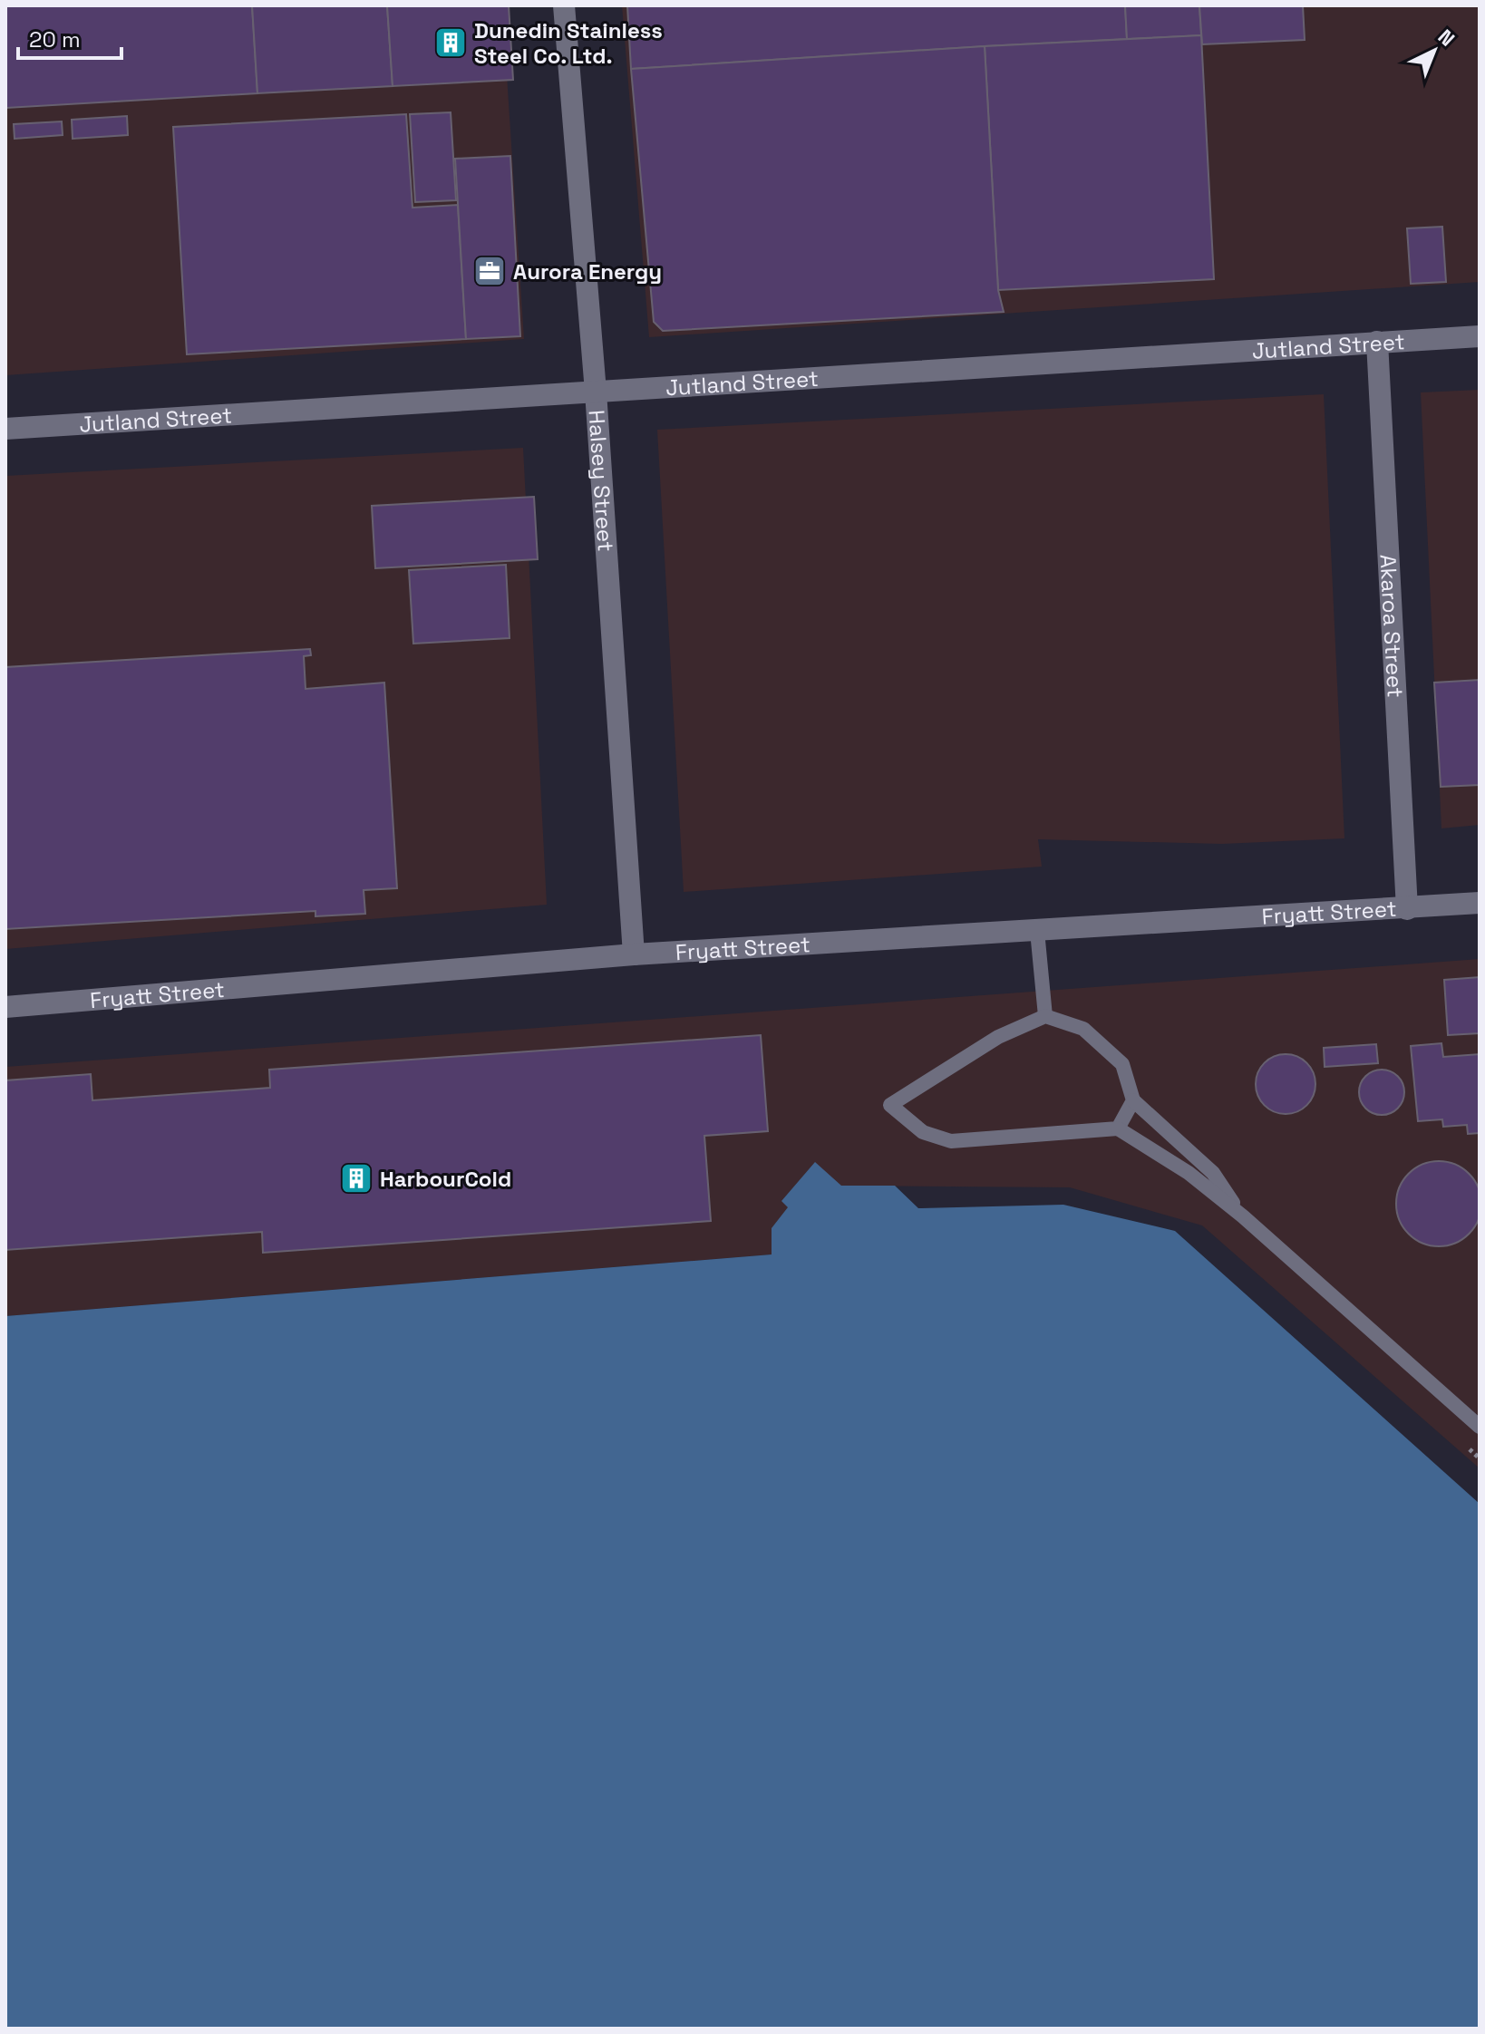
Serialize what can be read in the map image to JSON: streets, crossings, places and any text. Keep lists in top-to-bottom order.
{
  "streets": {
    "street": [
      "Jutland Street",
      "Halsey Street",
      "Akaroa Street",
      "Fryatt Street"
    ]
  },
  "crossings": [
    ["Jutland Street", "Halsey Street"],
    ["Jutland Street", "Akaroa Street"],
    ["Halsey Street", "Fryatt Street"],
    ["Akaroa Street", "Fryatt Street"]
  ],
  "places": {
    "building": ["Dunedin Stainless Steel Co. Ltd.", "HarbourCold"],
    "office": ["Aurora Energy"]
  },
  "scale_bar": "20 m",
  "north": "top right"
}
